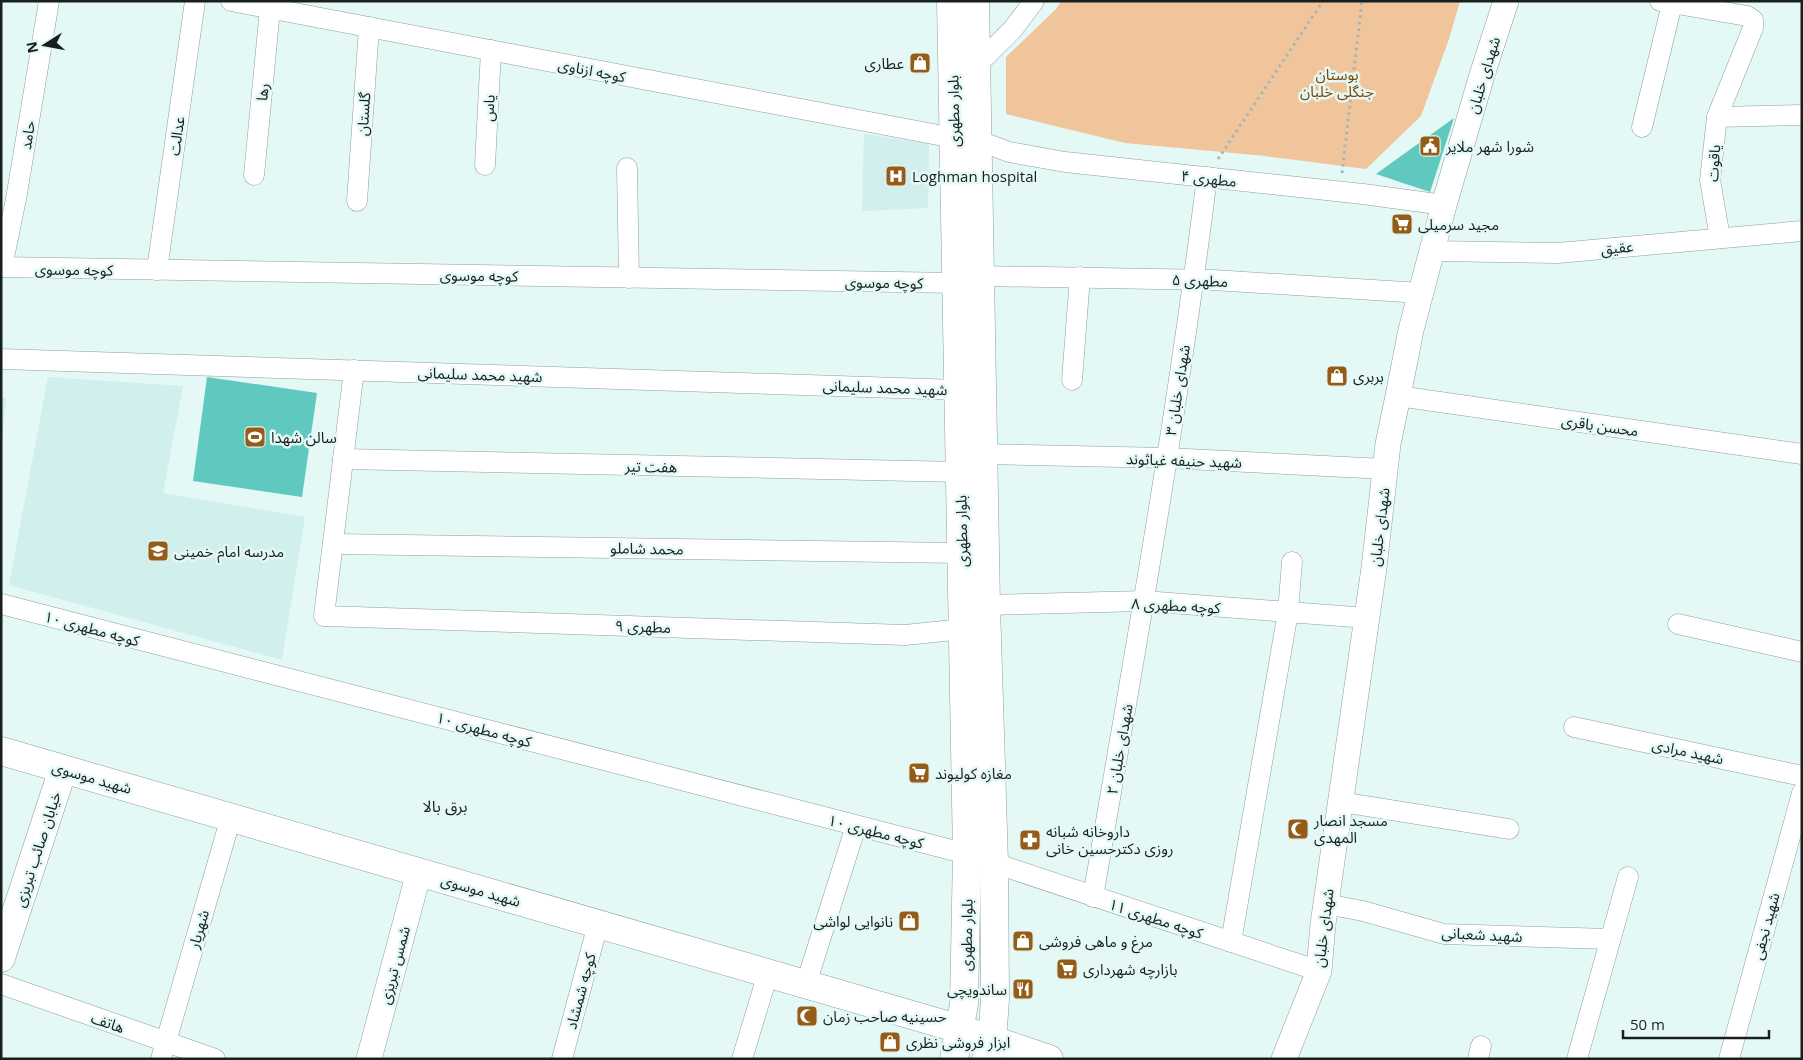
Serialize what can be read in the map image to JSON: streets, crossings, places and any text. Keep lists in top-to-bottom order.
{
  "streets": {
    "main road": ["بلوار مطهری", "شهید موسوی", "خیابان صائب تبریزی"],
    "street": [
      "کوچه ازناوی",
      "شهدای خلبان",
      "رها",
      "یاس",
      "گلستان",
      "حامد",
      "عدالت",
      "یاقوت",
      "مطهری ۴",
      "عقیق",
      "کوچه موسوی",
      "مطهری ۵",
      "شهید محمد سلیمانی",
      "شهدای خلبان ۳",
      "محسن باقری",
      "شهید حنیفه غیاثوند",
      "هفت تیر",
      "محمد شاملو",
      "کوچه مطهری ۸",
      "مطهری ۹",
      "کوچه مطهری ۱۰",
      "شهدای خلبان ۲",
      "شهید مرادی",
      "کوچه مطهری ۱۱",
      "شهید نجفی",
      "شهریار",
      "شهید شعبانی",
      "شمس تبریزی",
      "کوچه شمشاد",
      "هاتف"
    ]
  },
  "crossings": [
    ["کوچه ازناوی", "رها"],
    ["کوچه ازناوی", "یاس"],
    ["کوچه ازناوی", "بلوار مطهری"],
    ["کوچه ازناوی", "گلستان"],
    ["کوچه ازناوی", "مطهری ۴"],
    ["شهدای خلبان", "مطهری ۴"],
    ["شهدای خلبان", "عقیق"],
    ["شهدای خلبان", "مطهری ۵"],
    ["شهدای خلبان", "محسن باقری"],
    ["شهدای خلبان", "شهید حنیفه غیاثوند"],
    ["شهدای خلبان", "کوچه مطهری ۸"],
    ["شهدای خلبان", "کوچه مطهری ۱۱"],
    ["شهدای خلبان", "شهید شعبانی"],
    ["بلوار مطهری", "مطهری ۴"],
    ["بلوار مطهری", "کوچه موسوی"],
    ["بلوار مطهری", "مطهری ۵"],
    ["بلوار مطهری", "شهید محمد سلیمانی"],
    ["بلوار مطهری", "شهید حنیفه غیاثوند"],
    ["بلوار مطهری", "هفت تیر"],
    ["بلوار مطهری", "محمد شاملو"],
    ["بلوار مطهری", "کوچه مطهری ۸"],
    ["بلوار مطهری", "مطهری ۹"],
    ["بلوار مطهری", "کوچه مطهری ۱۰"],
    ["بلوار مطهری", "شهید موسوی"],
    ["بلوار مطهری", "کوچه مطهری ۱۱"],
    ["حامد", "کوچه موسوی"],
    ["عدالت", "کوچه موسوی"],
    ["یاقوت", "عقیق"],
    ["مطهری ۴", "شهدای خلبان ۳"],
    ["کوچه موسوی", "مطهری ۵"],
    ["مطهری ۵", "شهدای خلبان ۳"],
    ["شهدای خلبان ۳", "شهید حنیفه غیاثوند"],
    ["شهدای خلبان ۳", "کوچه مطهری ۸"],
    ["شهدای خلبان ۳", "شهدای خلبان ۲"],
    ["محمد شاملو", "مطهری ۹"],
    ["کوچه مطهری ۸", "شهدای خلبان ۲"],
    ["شهدای خلبان ۲", "کوچه مطهری ۱۱"],
    ["شهید موسوی", "خیابان صائب تبریزی"],
    ["شهید موسوی", "شهریار"],
    ["شهید موسوی", "شمس تبریزی"],
    ["شهید موسوی", "کوچه شمشاد"],
    ["شهریار", "هاتف"]
  ],
  "districts": ["برق بالا"],
  "parks": ["بوستان جنگلی خلبان"],
  "places": {
    "shop": [
      "عطاری",
      "بربری",
      "نانوایی لواشی",
      "مرغ و ماهی فروشی",
      "ابزار فروشی نظری"
    ],
    "public building": ["شورا شهر ملایر"],
    "hospital": ["Loghman hospital"],
    "supermarket": ["مجید سرمیلی", "مغازه کولیوند", "بازارچه شهرداری"],
    "sports": ["سالن شهدا"],
    "school or university": ["مدرسه امام خمینی"],
    "mosque": ["مسجد انصار المهدی", "حسینیه صاحب زمان"],
    "pharmacy": ["داروخانه شبانه روزی دکترحسین خانی"],
    "restaurant": ["ساندویچی"]
  },
  "scale_bar": "50 m",
  "north": "left"
}
